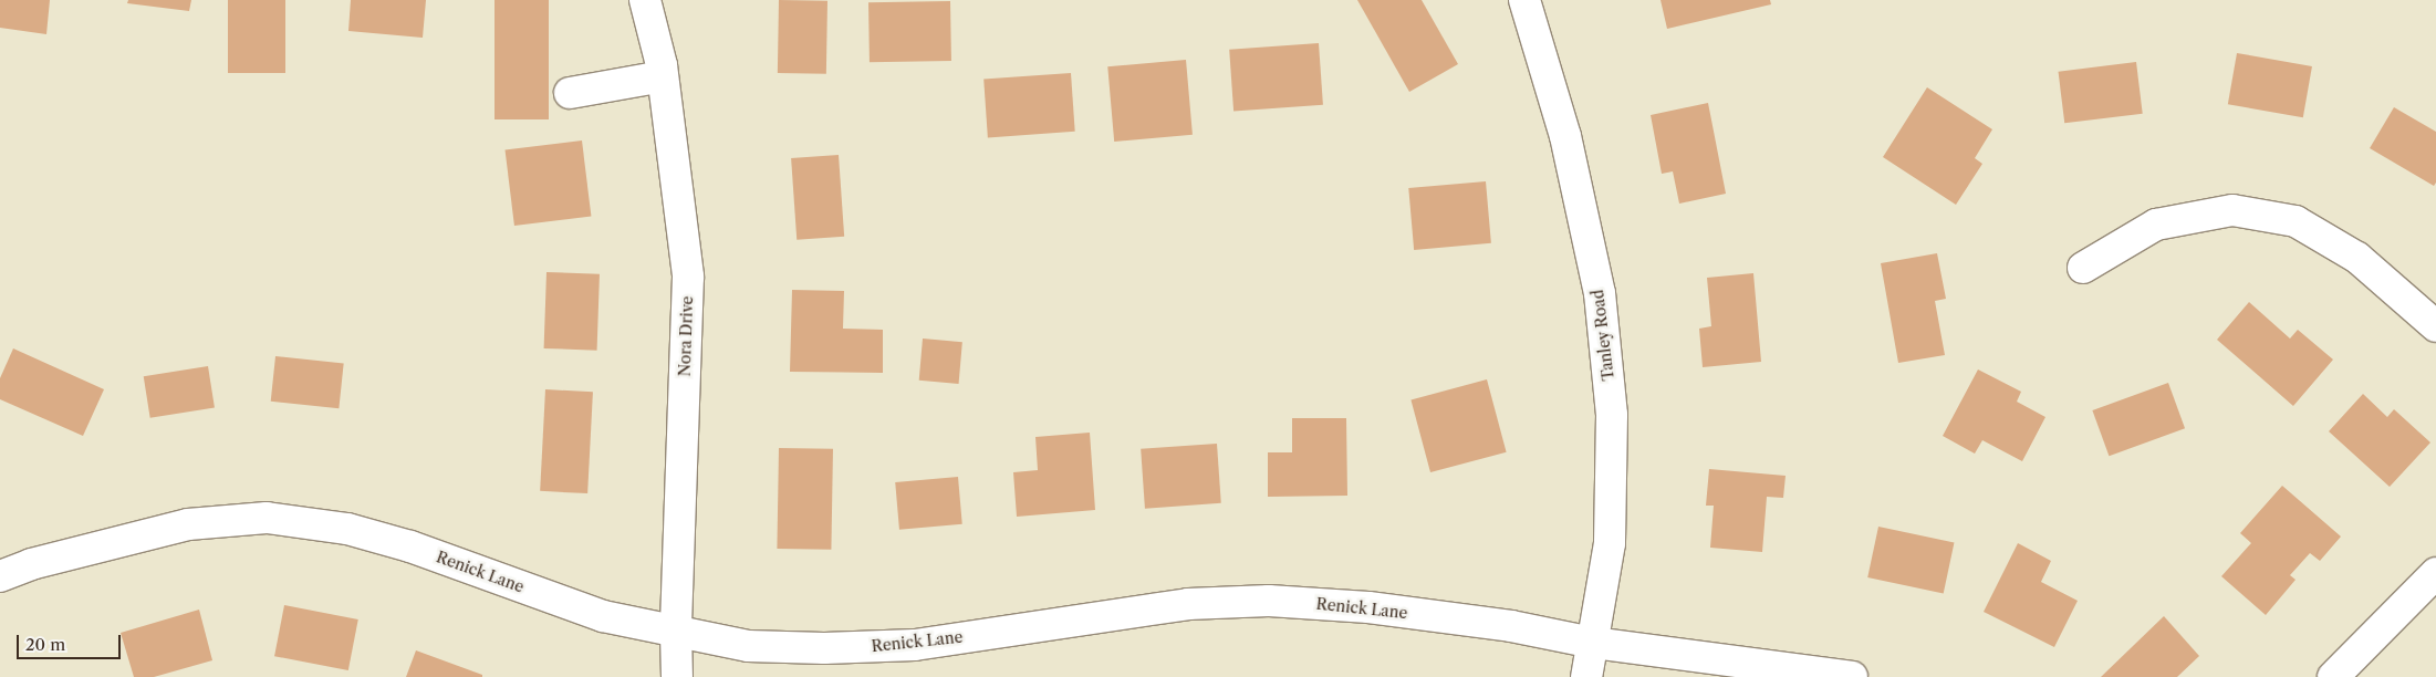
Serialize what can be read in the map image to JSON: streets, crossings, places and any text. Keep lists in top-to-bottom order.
{
  "streets": {
    "street": ["Tanley Road", "Nora Drive", "Renick Lane"]
  },
  "crossings": [
    ["Tanley Road", "Renick Lane"],
    ["Nora Drive", "Renick Lane"]
  ],
  "scale_bar": "20 m"
}
